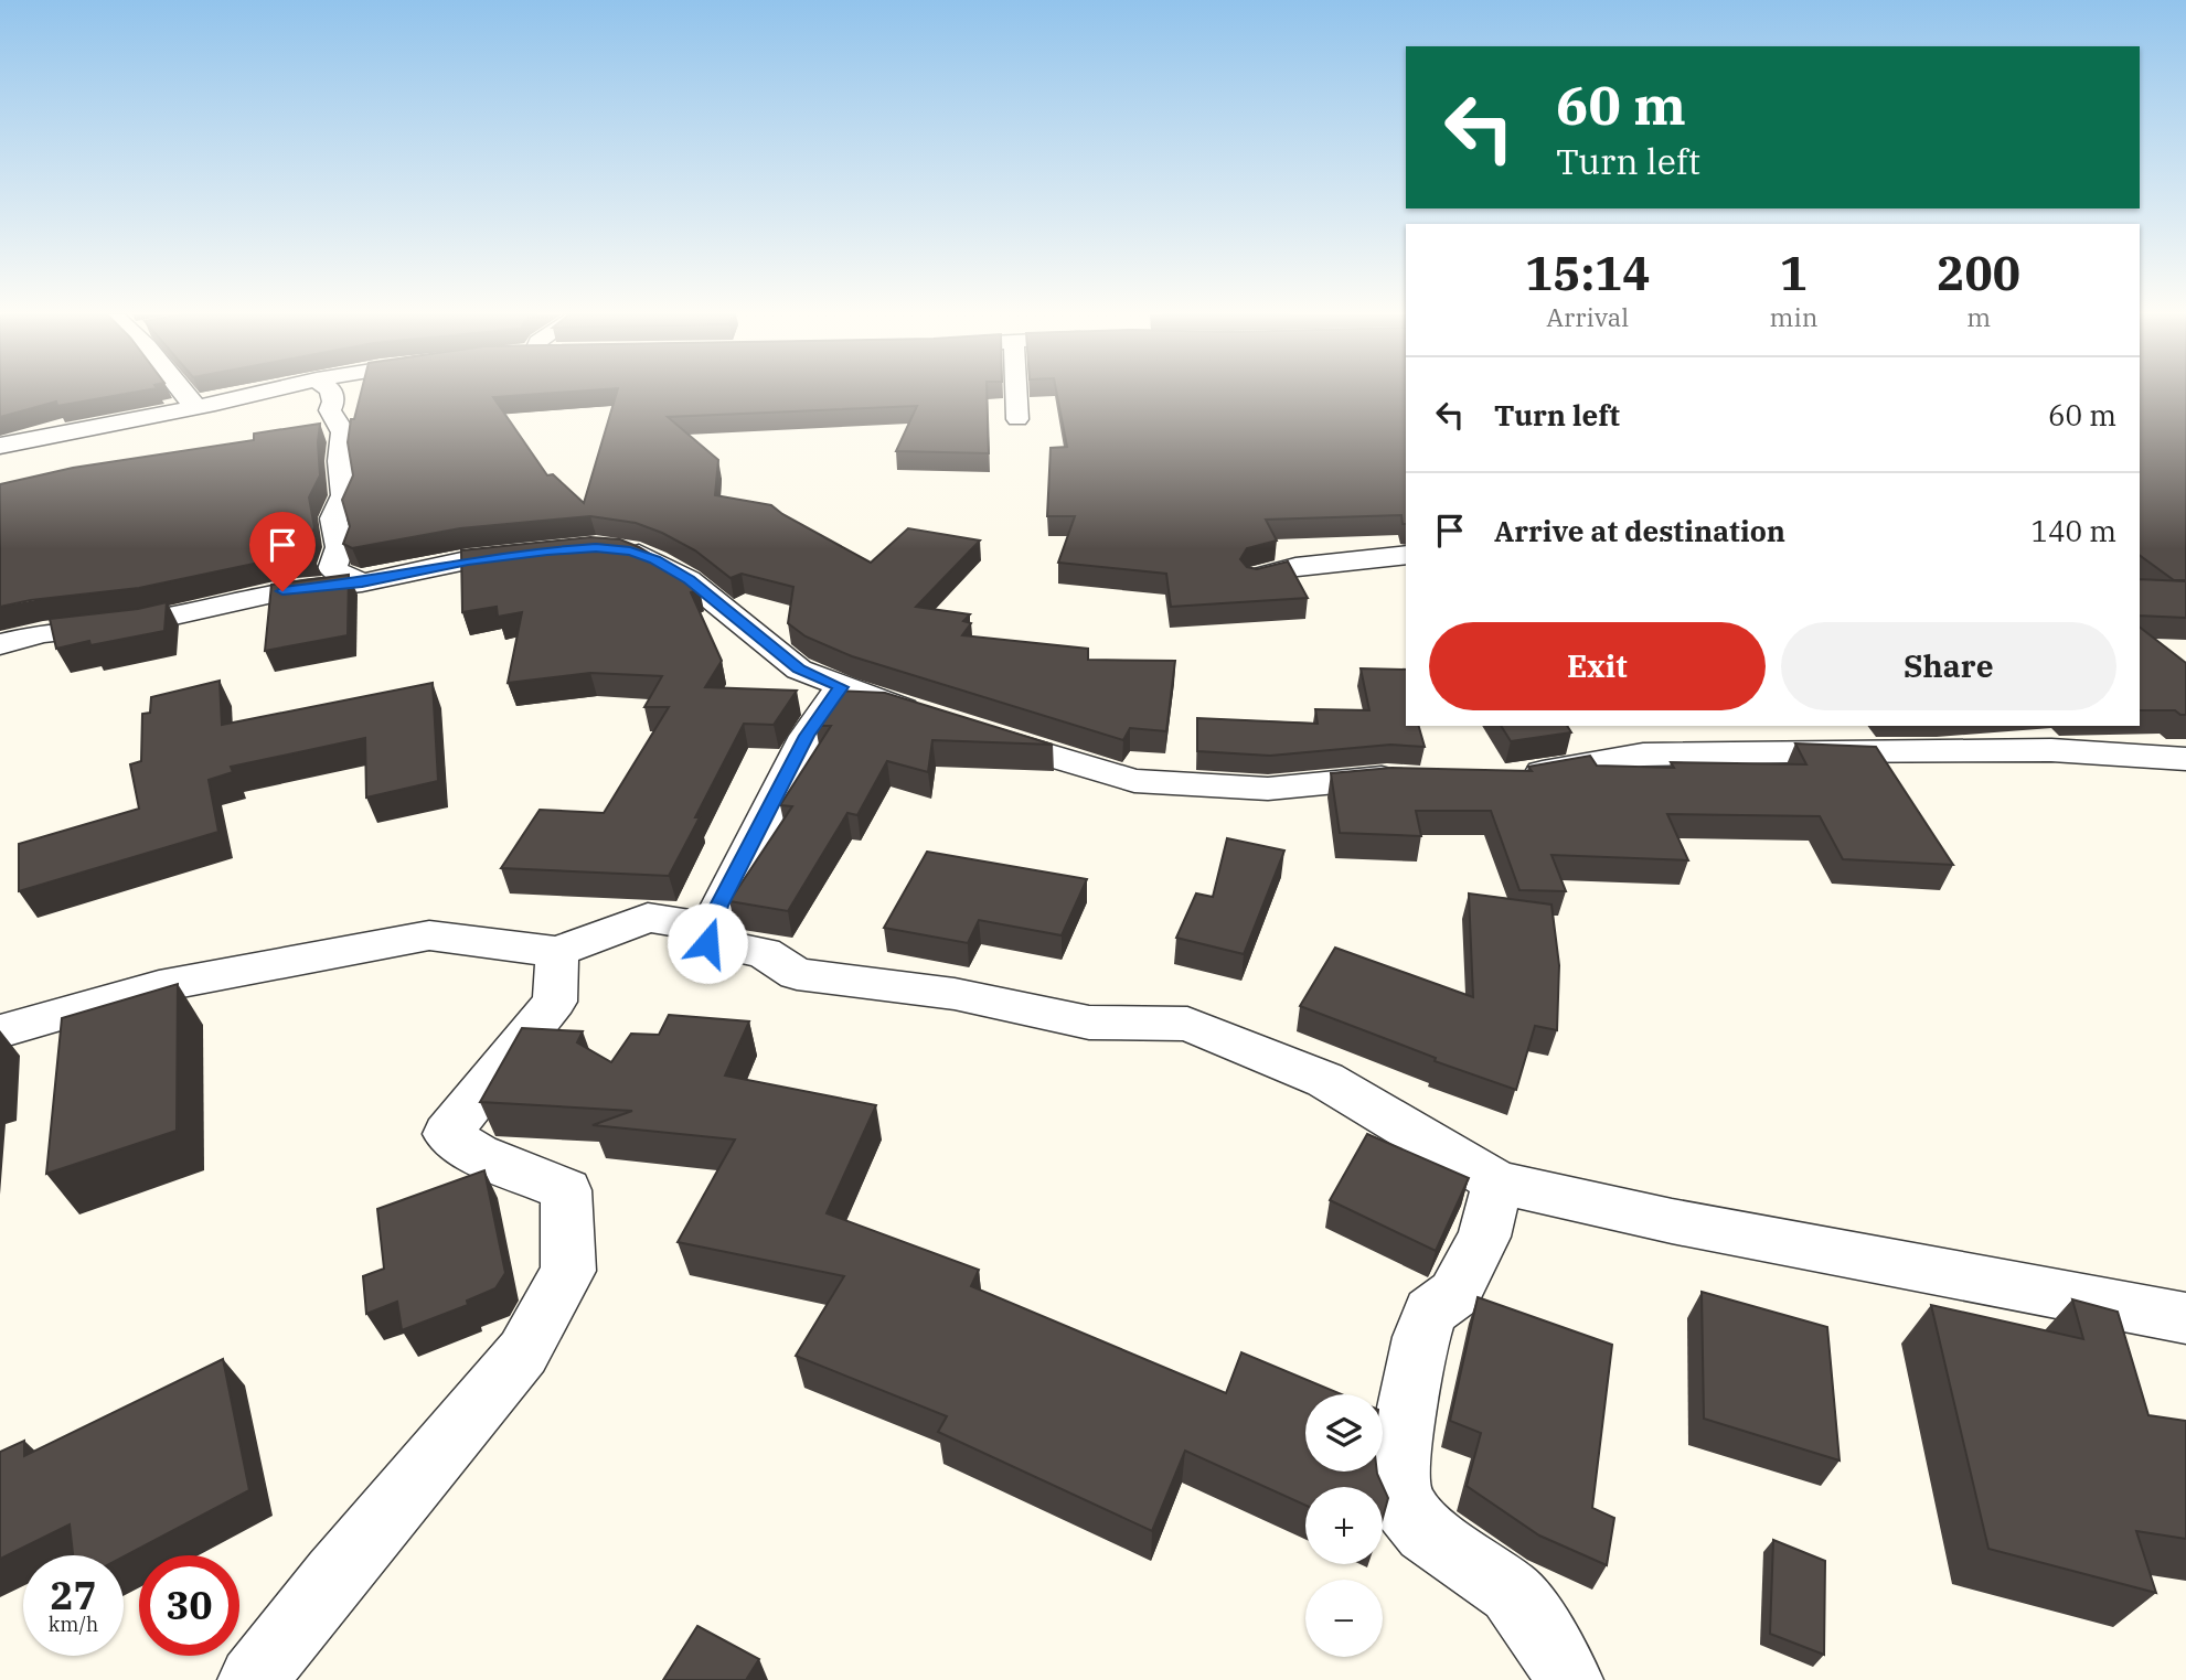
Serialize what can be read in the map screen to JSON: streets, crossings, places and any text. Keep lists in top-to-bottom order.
{
  "page": {
    "turn": ["60 m", "Turn left"],
    "eta": [
      "15:14",
      "Arrival",
      "1",
      "min",
      "200",
      "m"
    ],
    "list": [
      {
        "name": "Turn left",
        "value": "60 m"
      },
      {
        "name": "Arrive at destination",
        "value": "140 m"
      }
    ],
    "buttons": ["Exit", "Share"],
    "map_buttons": ["+", "−"],
    "speed": "27 km/h",
    "limit": "30"
  }
}
